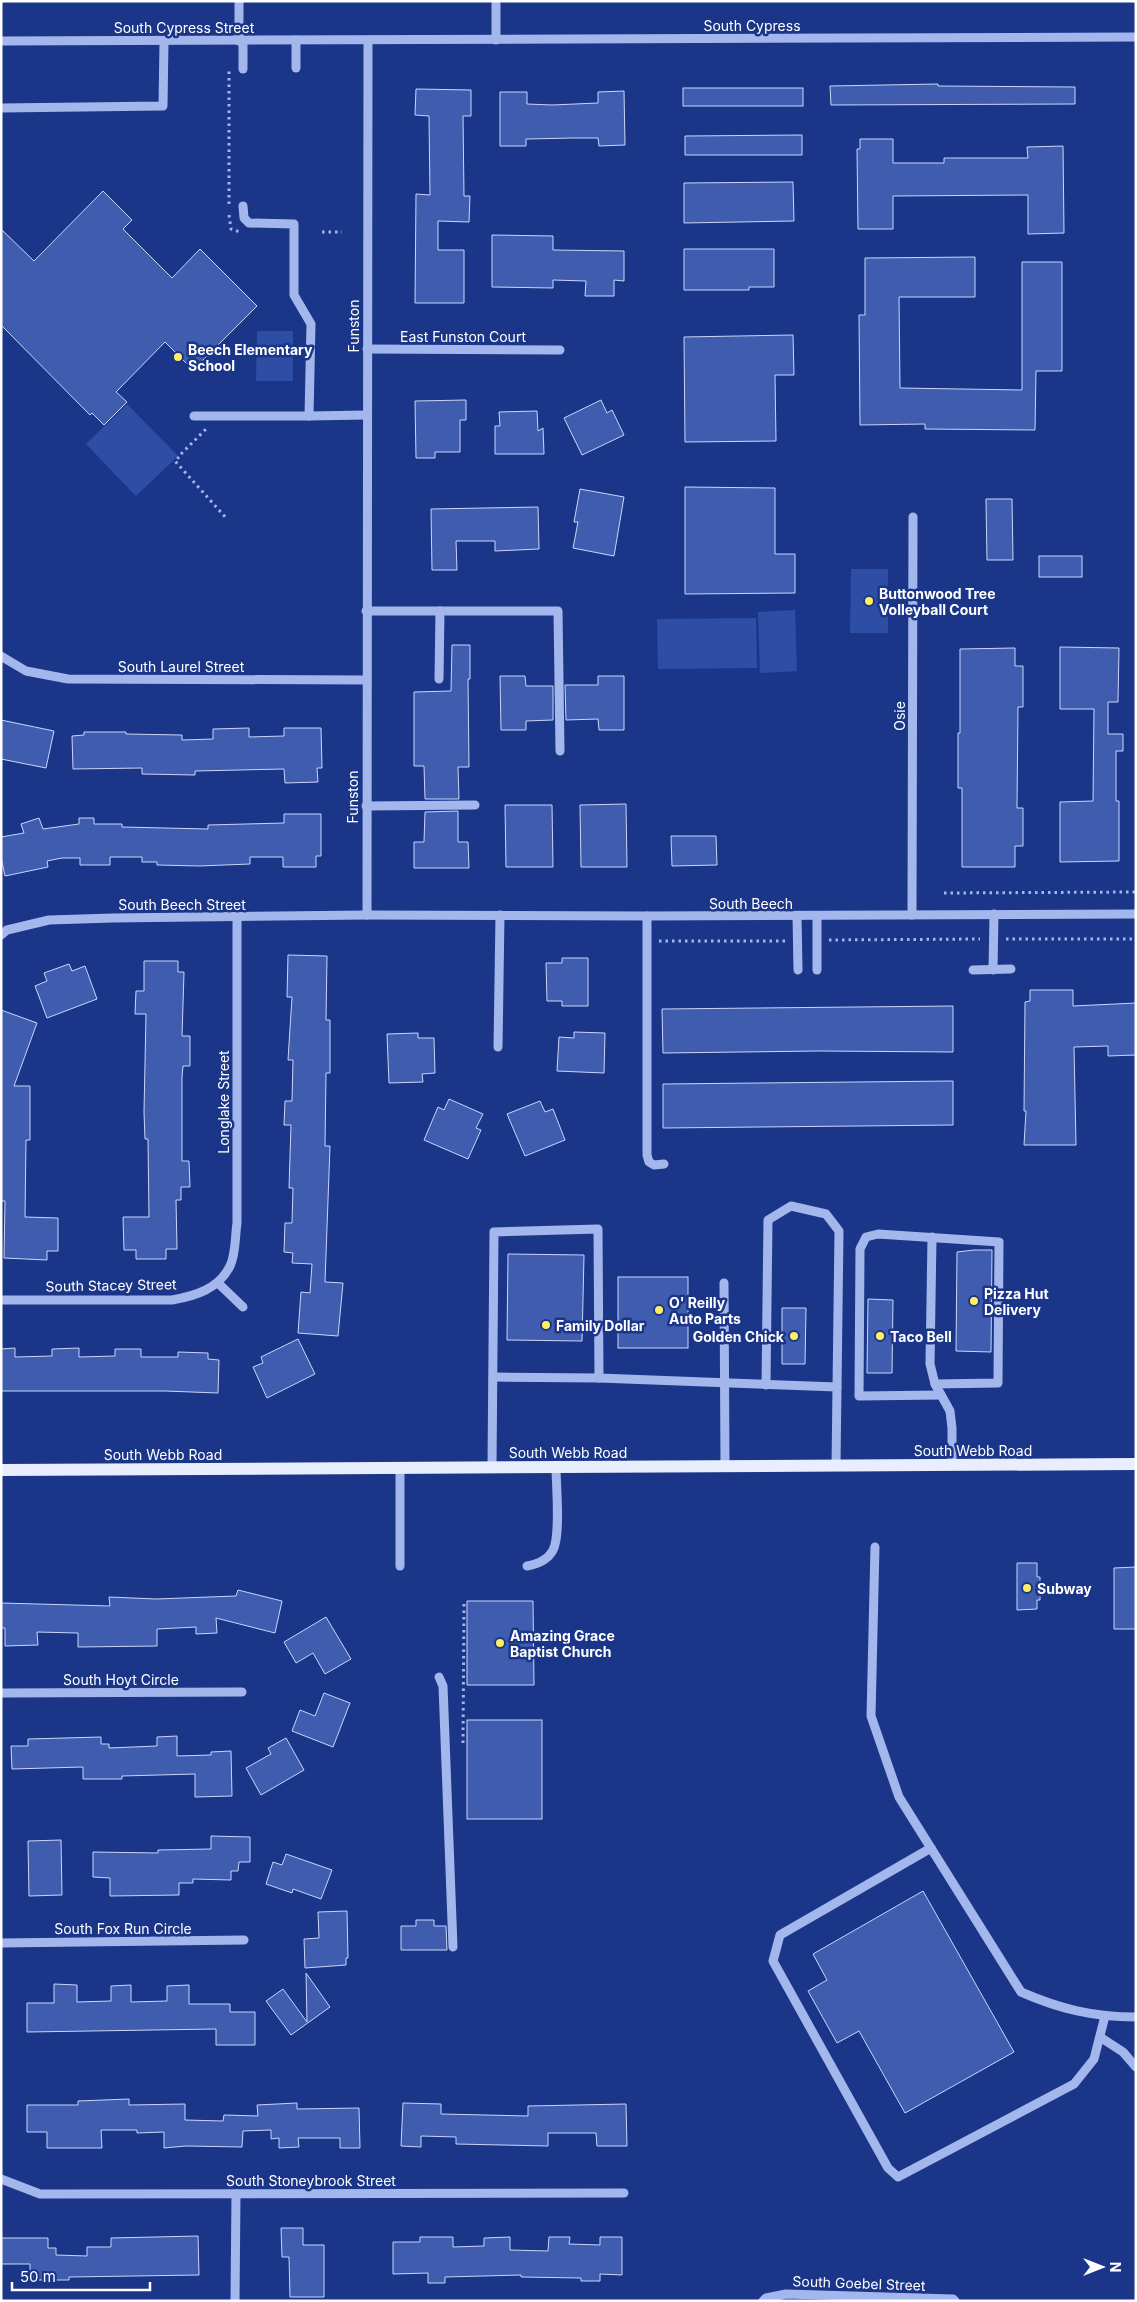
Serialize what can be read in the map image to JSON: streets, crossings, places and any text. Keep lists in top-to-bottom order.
{
  "streets": {
    "main road": ["South Webb Road"],
    "street": [
      "South Cypress",
      "South Cypress Street",
      "Funston",
      "East Funston Court",
      "South Laurel Street",
      "Osie",
      "South Beech",
      "South Beech Street",
      "Longlake Street",
      "South Stacey Street",
      "South Hoyt Circle",
      "South Fox Run Circle",
      "South Stoneybrook Street",
      "South Goebel Street"
    ]
  },
  "crossings": [
    ["South Cypress", "South Cypress Street"],
    ["South Cypress", "Funston"],
    ["South Cypress Street", "Funston"],
    ["Funston", "East Funston Court"],
    ["Funston", "South Laurel Street"],
    ["Funston", "South Beech"],
    ["Funston", "South Beech Street"],
    ["Osie", "South Beech"],
    ["South Beech", "South Beech Street"],
    ["South Beech Street", "Longlake Street"],
    ["Longlake Street", "South Stacey Street"]
  ],
  "places": [
    "Beech Elementary School",
    "Buttonwood Tree Volleyball Court",
    "Pizza Hut Delivery",
    "O' Reilly Auto Parts",
    "Family Dollar",
    "Golden Chick",
    "Taco Bell",
    "Subway",
    "Amazing Grace Baptist Church"
  ],
  "scale_bar": "50 m",
  "north": "right"
}
